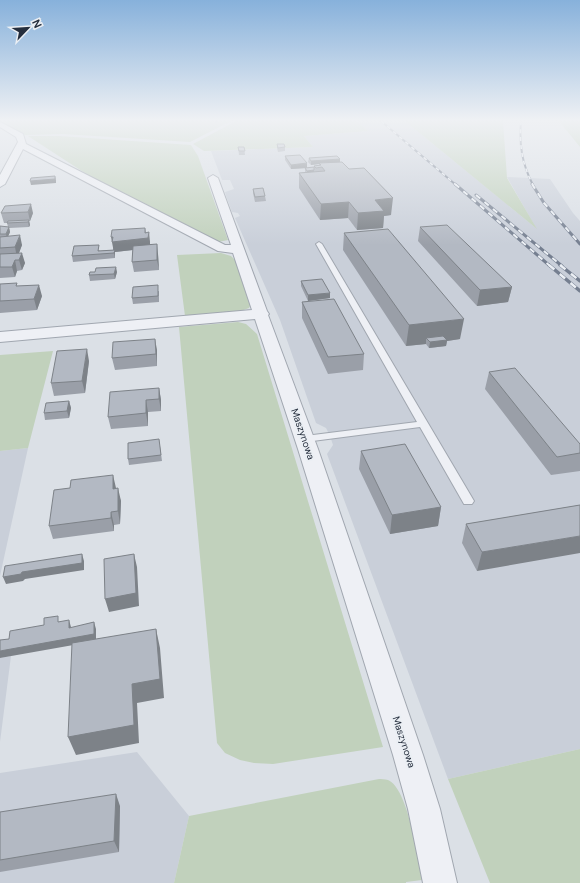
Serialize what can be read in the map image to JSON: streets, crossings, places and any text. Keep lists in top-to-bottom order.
{
  "streets": {
    "street": ["Maszynowa"]
  },
  "north": "top right"
}
